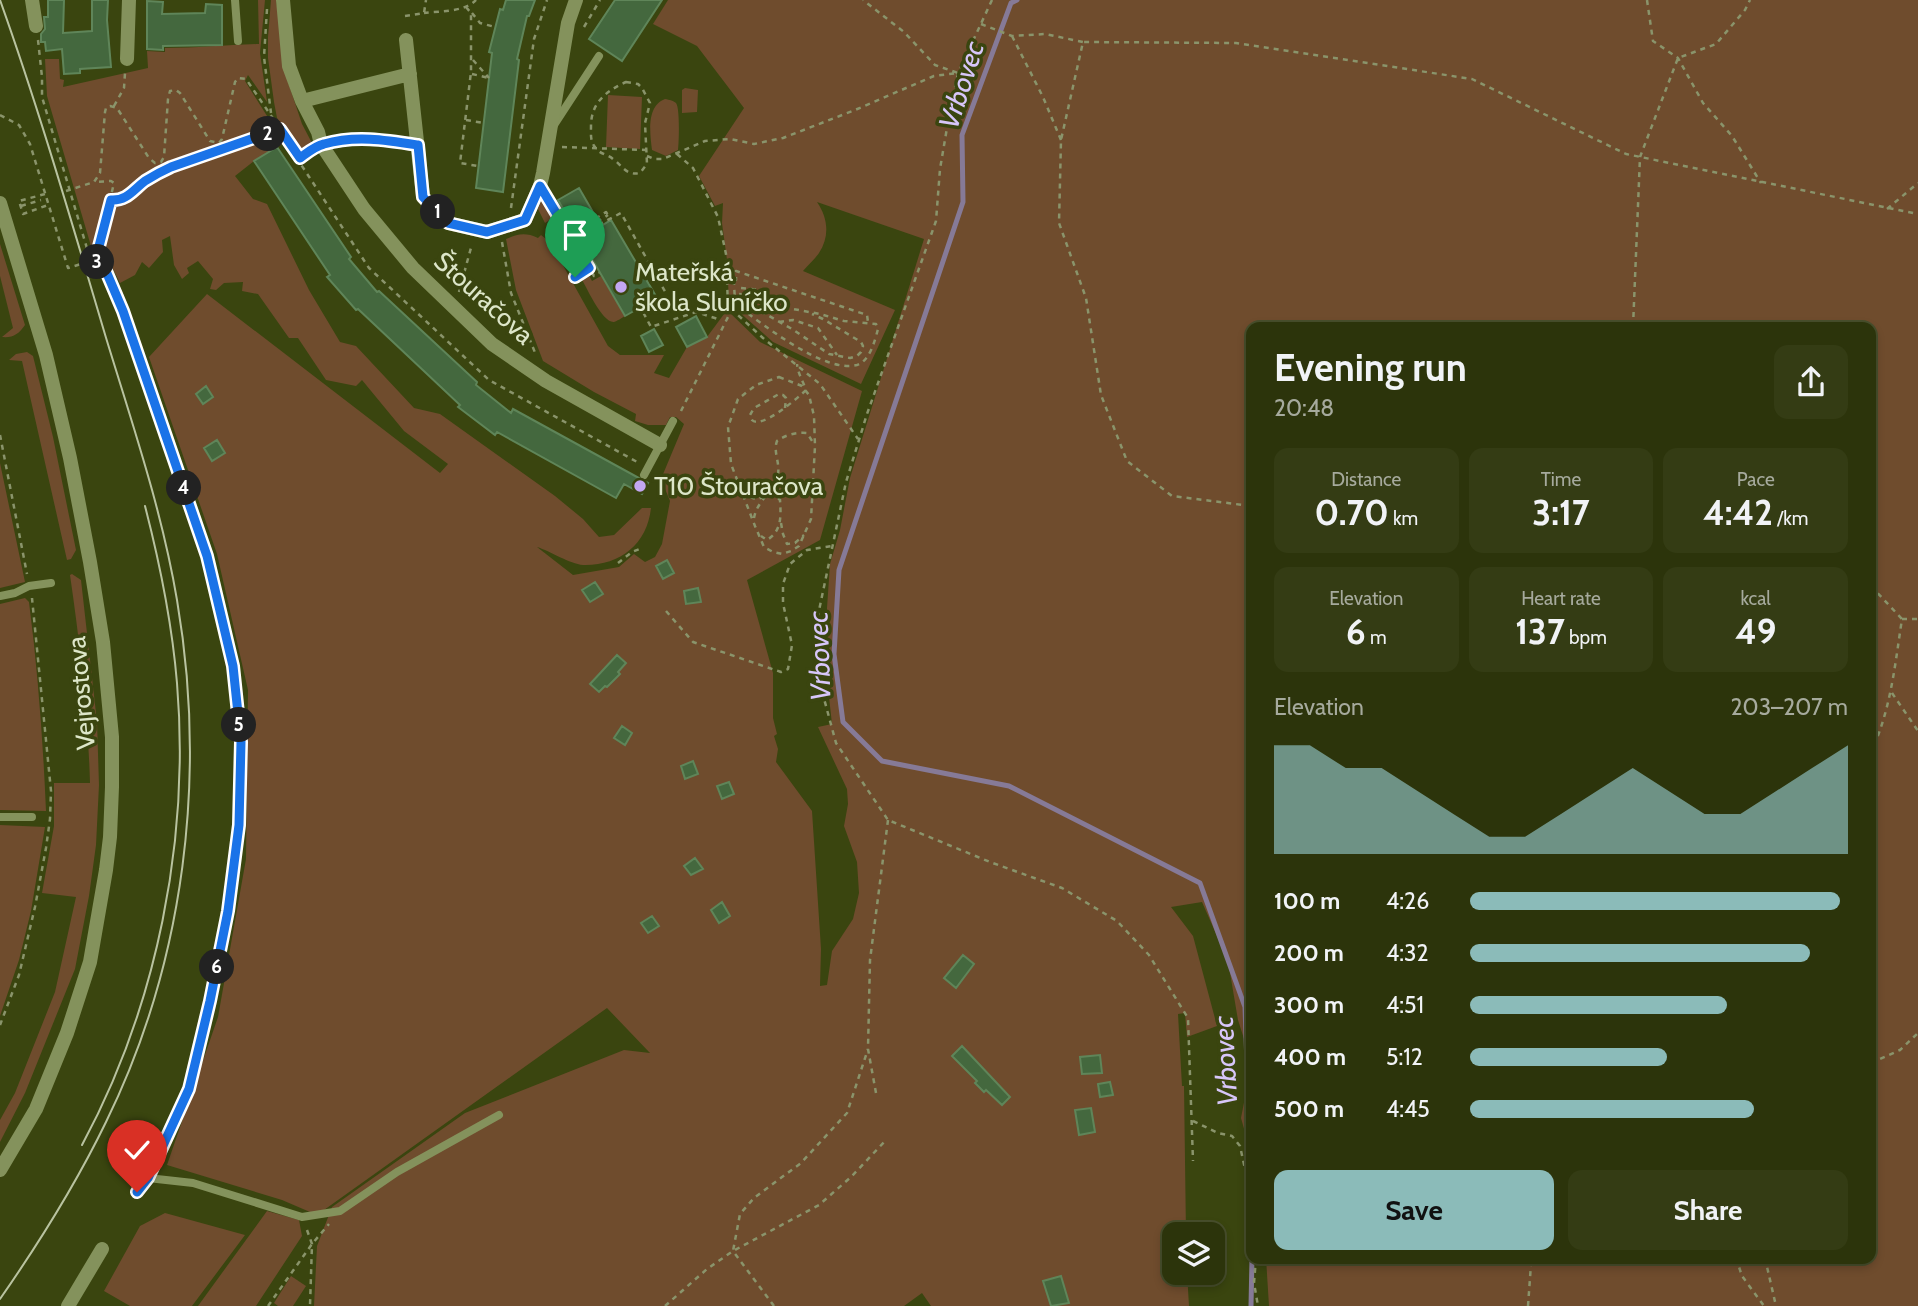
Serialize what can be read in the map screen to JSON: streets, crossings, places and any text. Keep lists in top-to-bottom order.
{
  "streets": {
    "street": ["Štouračova", "Vejrostova"]
  },
  "water": ["Vrbovec"],
  "places": ["Mateřská škola Sluníčko", "T10 Štouračova"],
  "page": {
    "pins": [
      "2",
      "1",
      "3",
      "4",
      "5",
      "6"
    ],
    "heading": ["Evening run", "20:48"],
    "stats": [
      ["Distance", "0.70 km"],
      ["Time", "3:17"],
      ["Pace", "4:42 /km"],
      ["Elevation", "6 m"],
      ["Heart rate", "137 bpm"],
      ["kcal", "49"]
    ],
    "chart": ["Elevation", "203–207 m"],
    "list": [
      {
        "name": "100 m",
        "note": "4:26"
      },
      {
        "name": "200 m",
        "note": "4:32"
      },
      {
        "name": "300 m",
        "note": "4:51"
      },
      {
        "name": "400 m",
        "note": "5:12"
      },
      {
        "name": "500 m",
        "note": "4:45"
      }
    ],
    "buttons": ["Save", "Share"]
  }
}
